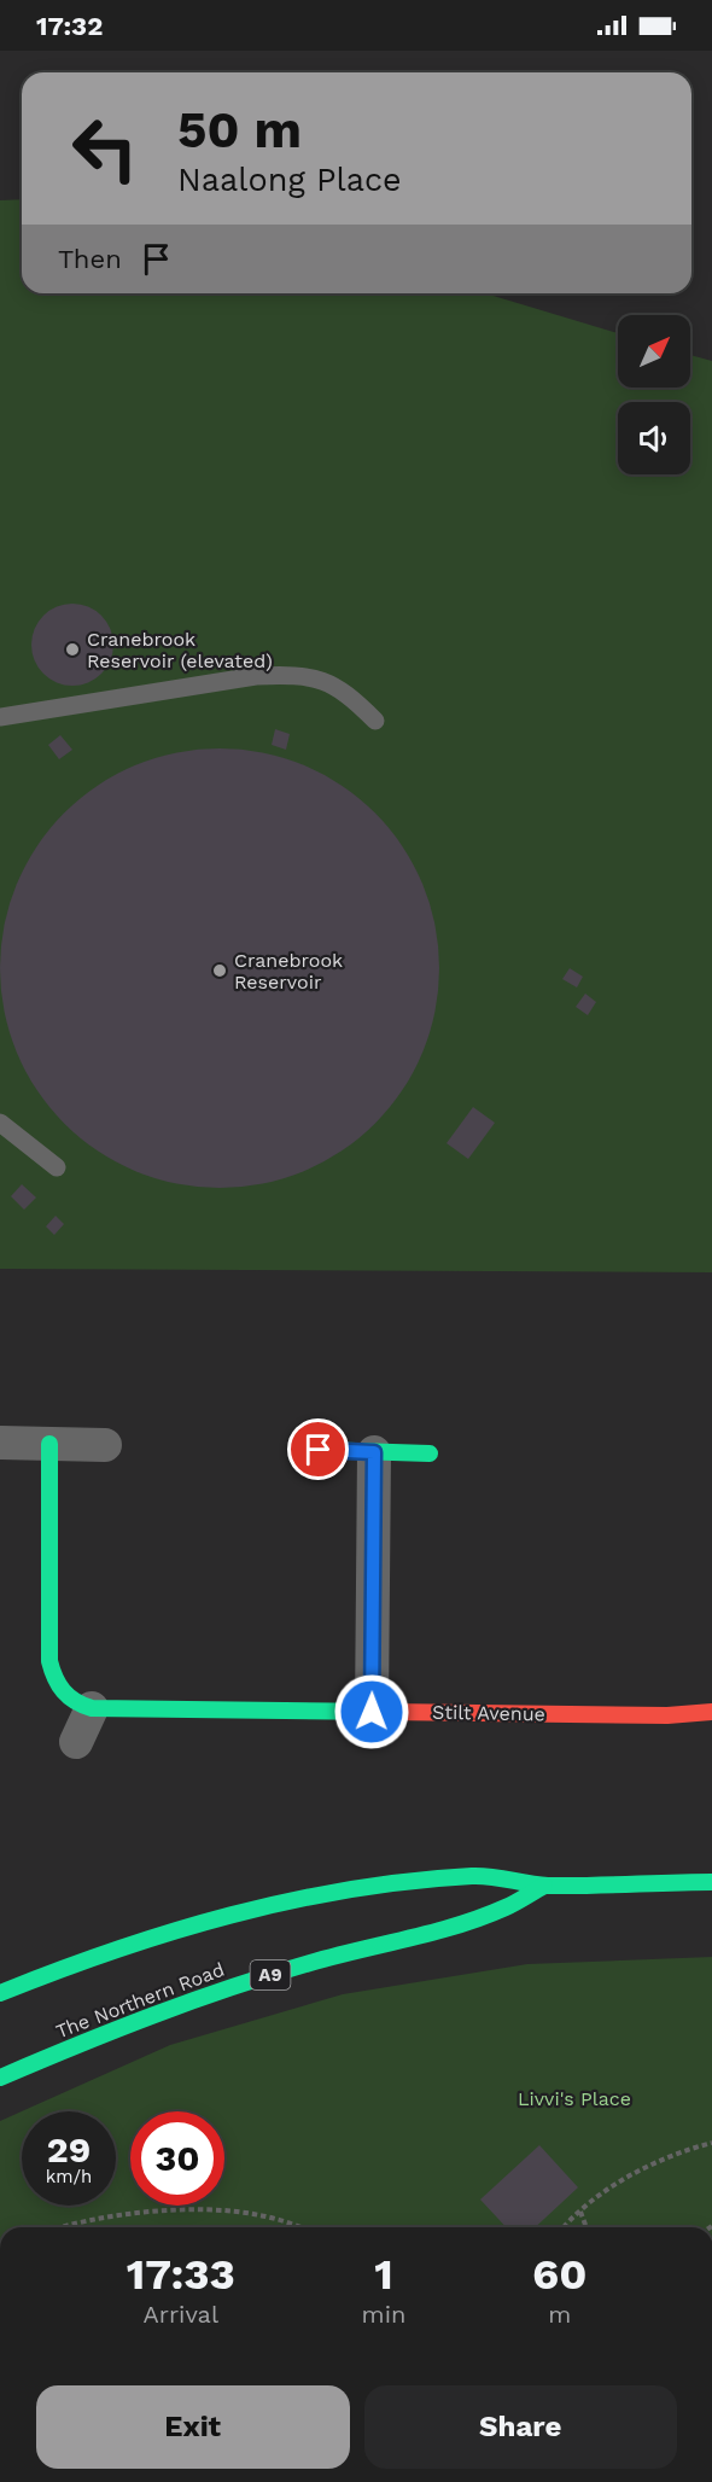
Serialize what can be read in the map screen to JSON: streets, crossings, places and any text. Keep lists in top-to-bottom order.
{
  "streets": {
    "main road": ["Stilt Avenue", "A9", "The Northern Road"]
  },
  "parks": ["Livvi's Place"],
  "places": ["Cranebrook Reservoir (elevated)", "Cranebrook Reservoir"],
  "north": "top right",
  "page": {
    "status": "17:32",
    "turn": ["50 m", "Naalong Place"],
    "then": "Then",
    "speed": "29 km/h",
    "limit": "30",
    "eta": [
      "17:33",
      "Arrival",
      "1",
      "min",
      "60",
      "m"
    ],
    "buttons": ["Exit", "Share"]
  }
}
